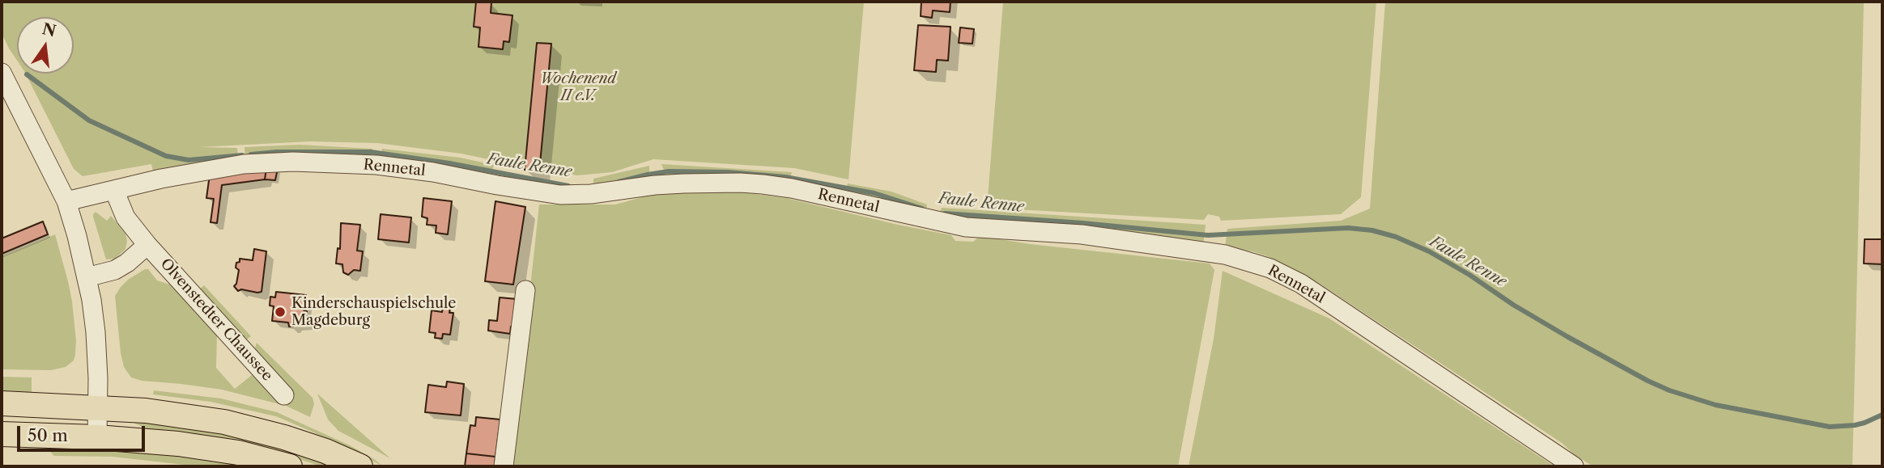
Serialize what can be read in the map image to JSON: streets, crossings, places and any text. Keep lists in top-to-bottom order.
{
  "streets": {
    "street": ["Rennetal", "Olvenstedter Chaussee"]
  },
  "crossings": [
    ["Rennetal", "Olvenstedter Chaussee"]
  ],
  "water": ["Faule Renne"],
  "parks": ["Wochenend II e.V."],
  "places": ["Kinderschauspielschule Magdeburg"],
  "scale_bar": "50 m",
  "north": "top"
}
